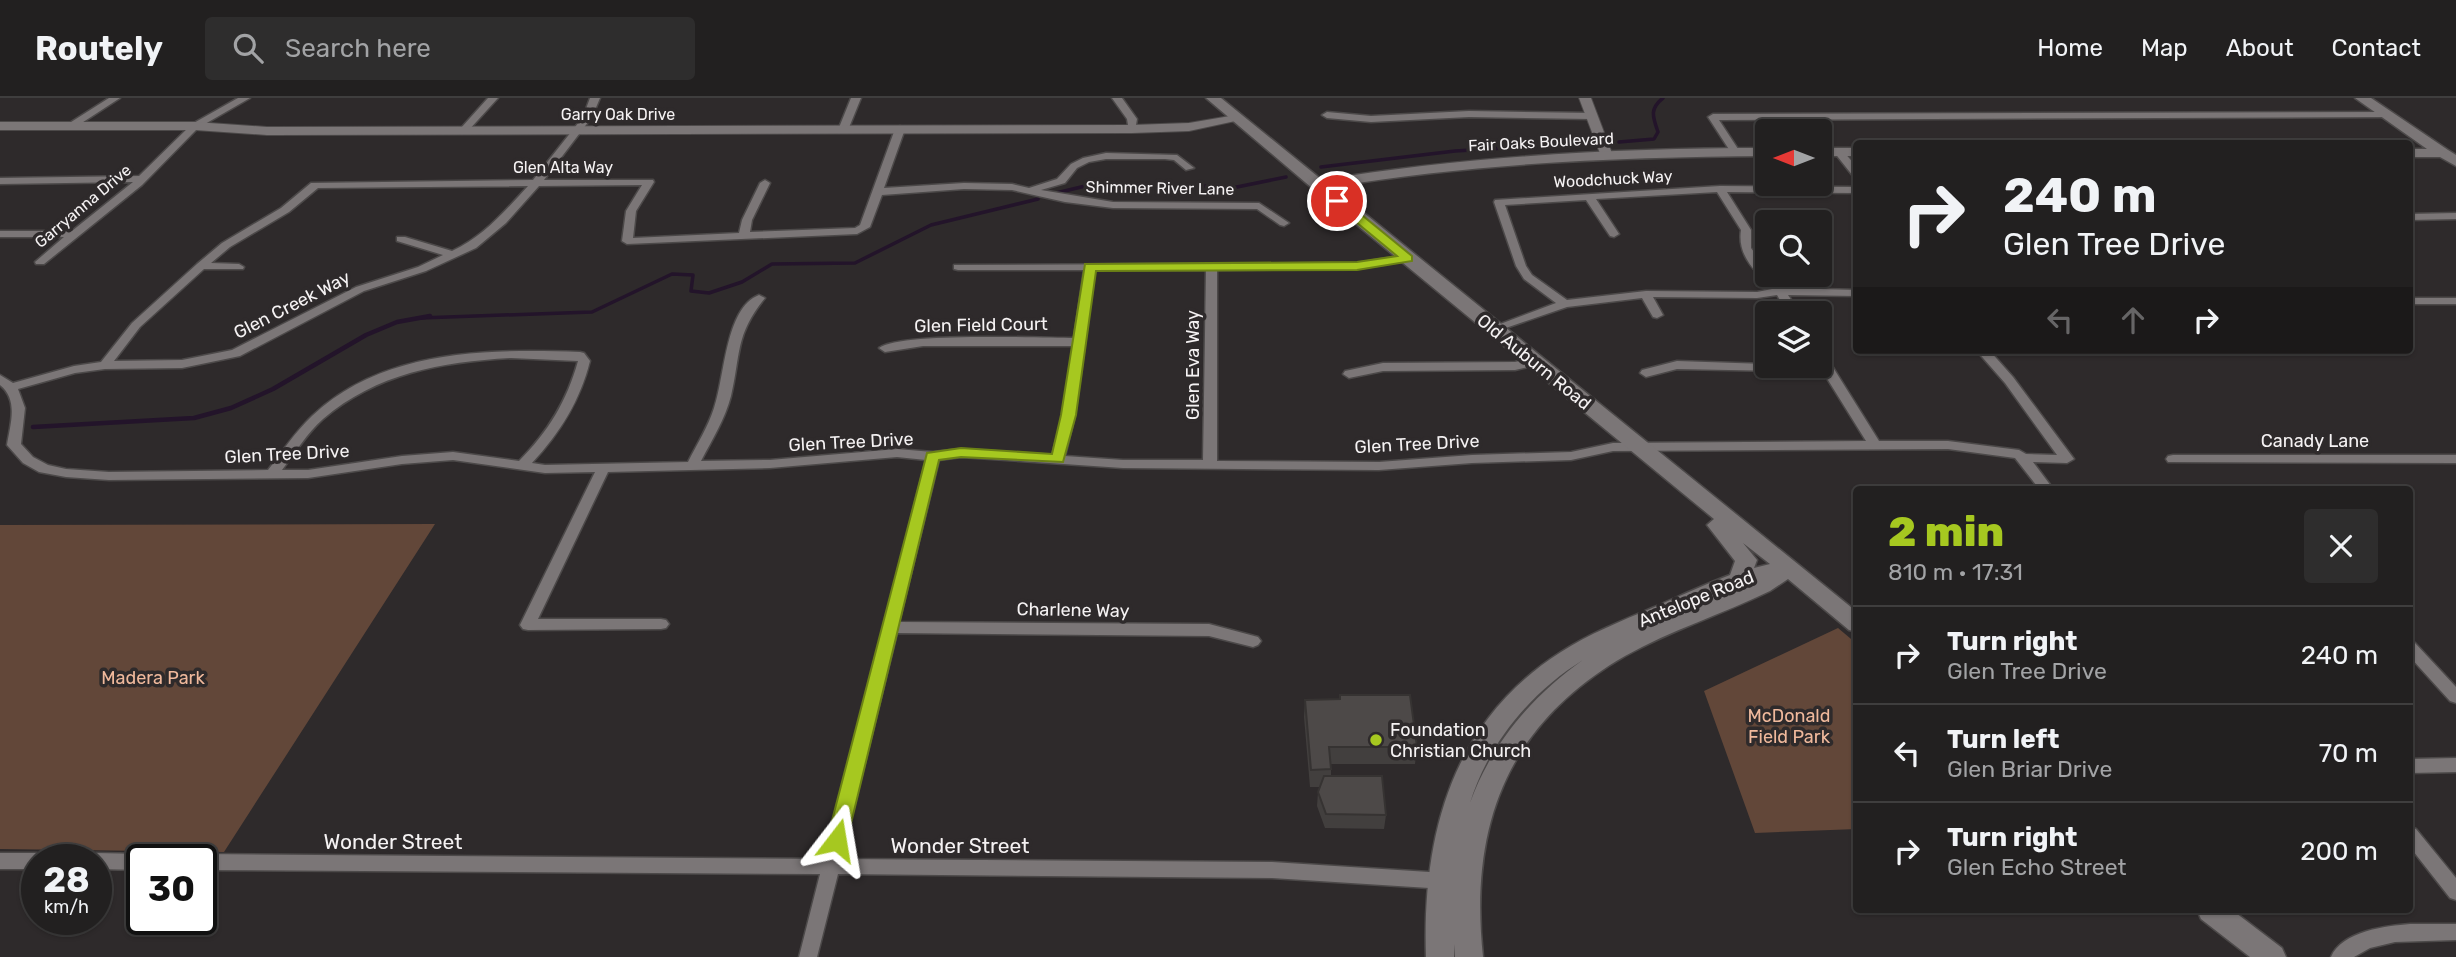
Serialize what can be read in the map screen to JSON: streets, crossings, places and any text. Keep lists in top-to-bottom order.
{
  "streets": {
    "main road": ["Fair Oaks Boulevard", "Old Auburn Road", "Antelope Road"],
    "street": [
      "Garry Oak Drive",
      "Glen Alta Way",
      "Woodchuck Way",
      "Shimmer River Lane",
      "Garryanna Drive",
      "Glen Creek Way",
      "Glen Field Court",
      "Glen Eva Way",
      "Canady Lane",
      "Glen Tree Drive",
      "Charlene Way",
      "Wonder Street"
    ]
  },
  "crossings": [
    ["Garry Oak Drive", "Garryanna Drive"],
    ["Garry Oak Drive", "Glen Creek Way"],
    ["Garry Oak Drive", "Old Auburn Road"],
    ["Fair Oaks Boulevard", "Old Auburn Road"],
    ["Glen Alta Way", "Glen Creek Way"],
    ["Old Auburn Road", "Glen Tree Drive"],
    ["Old Auburn Road", "Antelope Road"],
    ["Glen Eva Way", "Glen Tree Drive"],
    ["Antelope Road", "Wonder Street"]
  ],
  "parks": ["Madera Park", "McDonald Field Park"],
  "places": ["Foundation Christian Church"],
  "north": "left",
  "page": {
    "header": "Routely",
    "search": "Search here",
    "nav": [
      "Home",
      "Map",
      "About",
      "Contact"
    ],
    "turn": ["240 m", "Glen Tree Drive"],
    "heading": ["2 min", "810 m · 17:31"],
    "list": [
      {
        "name": "Turn right",
        "note": "Glen Tree Drive",
        "value": "240 m"
      },
      {
        "name": "Turn left",
        "note": "Glen Briar Drive",
        "value": "70 m"
      },
      {
        "name": "Turn right",
        "note": "Glen Echo Street",
        "value": "200 m"
      }
    ],
    "speed": "28 km/h",
    "limit": "30"
  }
}
